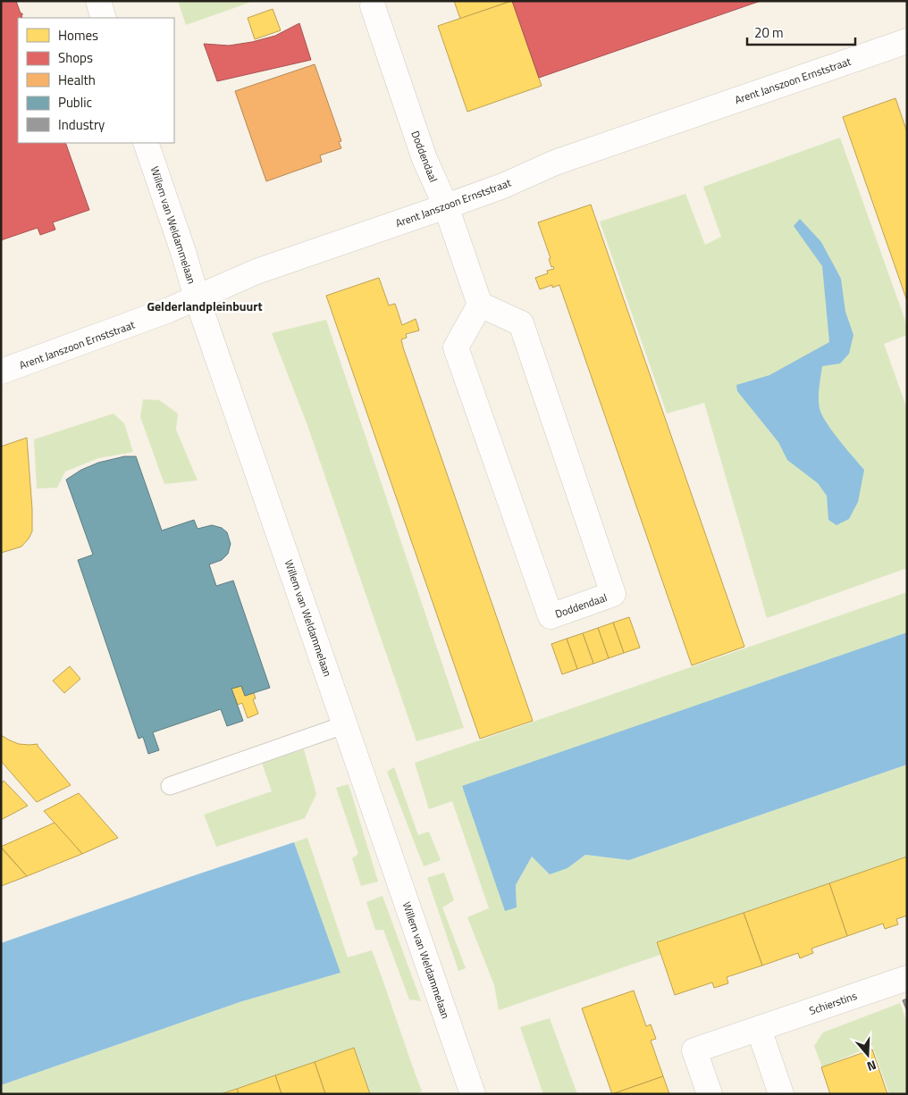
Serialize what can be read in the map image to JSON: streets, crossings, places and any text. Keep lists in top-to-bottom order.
{
  "streets": {
    "street": [
      "Arent Janszoon Ernststraat",
      "Doddendaal",
      "Willem van Weldammelaan",
      "Schierstins"
    ]
  },
  "crossings": [
    ["Arent Janszoon Ernststraat", "Doddendaal"],
    ["Arent Janszoon Ernststraat", "Willem van Weldammelaan"]
  ],
  "districts": ["Gelderlandpleinbuurt"],
  "legend": [
    "Homes",
    "Shops",
    "Health",
    "Public",
    "Industry"
  ],
  "scale_bar": "20 m",
  "north": "bottom"
}
